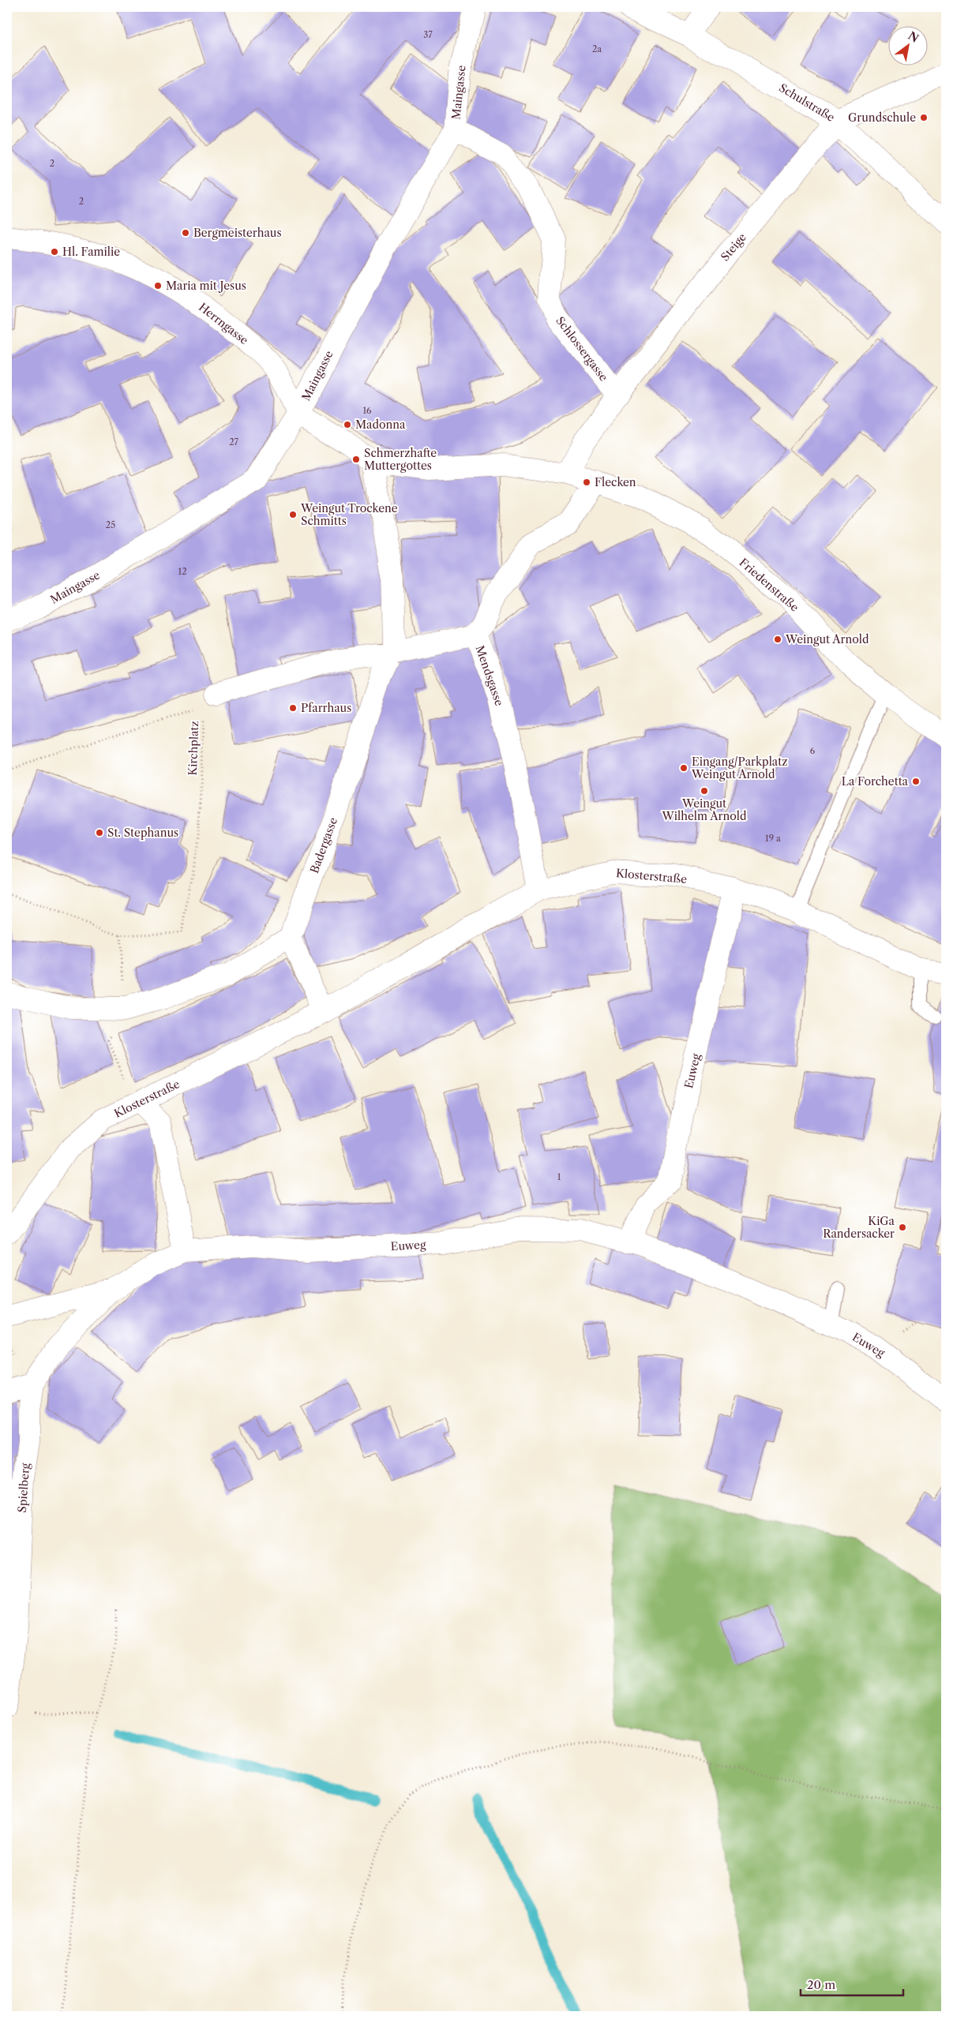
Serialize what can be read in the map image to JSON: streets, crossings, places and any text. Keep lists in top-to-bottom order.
{
  "streets": {
    "street": [
      "Maingasse",
      "Schulstraße",
      "Steige",
      "Herrngasse",
      "Schlossergasse",
      "Friedenstraße",
      "Mendsgasse",
      "Badergasse",
      "Klosterstraße",
      "Euweg",
      "Spielberg"
    ],
    "path": ["Kirchplatz"]
  },
  "crossings": [
    ["Maingasse", "Herrngasse"],
    ["Maingasse", "Schlossergasse"],
    ["Schulstraße", "Steige"],
    ["Steige", "Schlossergasse"],
    ["Steige", "Friedenstraße"],
    ["Friedenstraße", "Mendsgasse"],
    ["Mendsgasse", "Klosterstraße"],
    ["Klosterstraße", "Euweg"]
  ],
  "places": [
    "Grundschule",
    "Bergmeisterhaus",
    "Hl. Familie",
    "Maria mit Jesus",
    "Madonna",
    "Schmerzhafte Muttergottes",
    "Flecken",
    "Weingut Trockene Schmitts",
    "Weingut Arnold",
    "Pfarrhaus",
    "Eingang/Parkplatz Weingut Arnold",
    "La Forchetta",
    "Weingut Wilhelm Arnold",
    "St. Stephanus",
    "KiGa Randersacker"
  ],
  "house_numbers": [
    "37",
    "2a",
    "2",
    "2",
    "16",
    "27",
    "25",
    "12",
    "6",
    "19 a",
    "1"
  ],
  "scale_bar": "20 m",
  "north": "top right"
}
